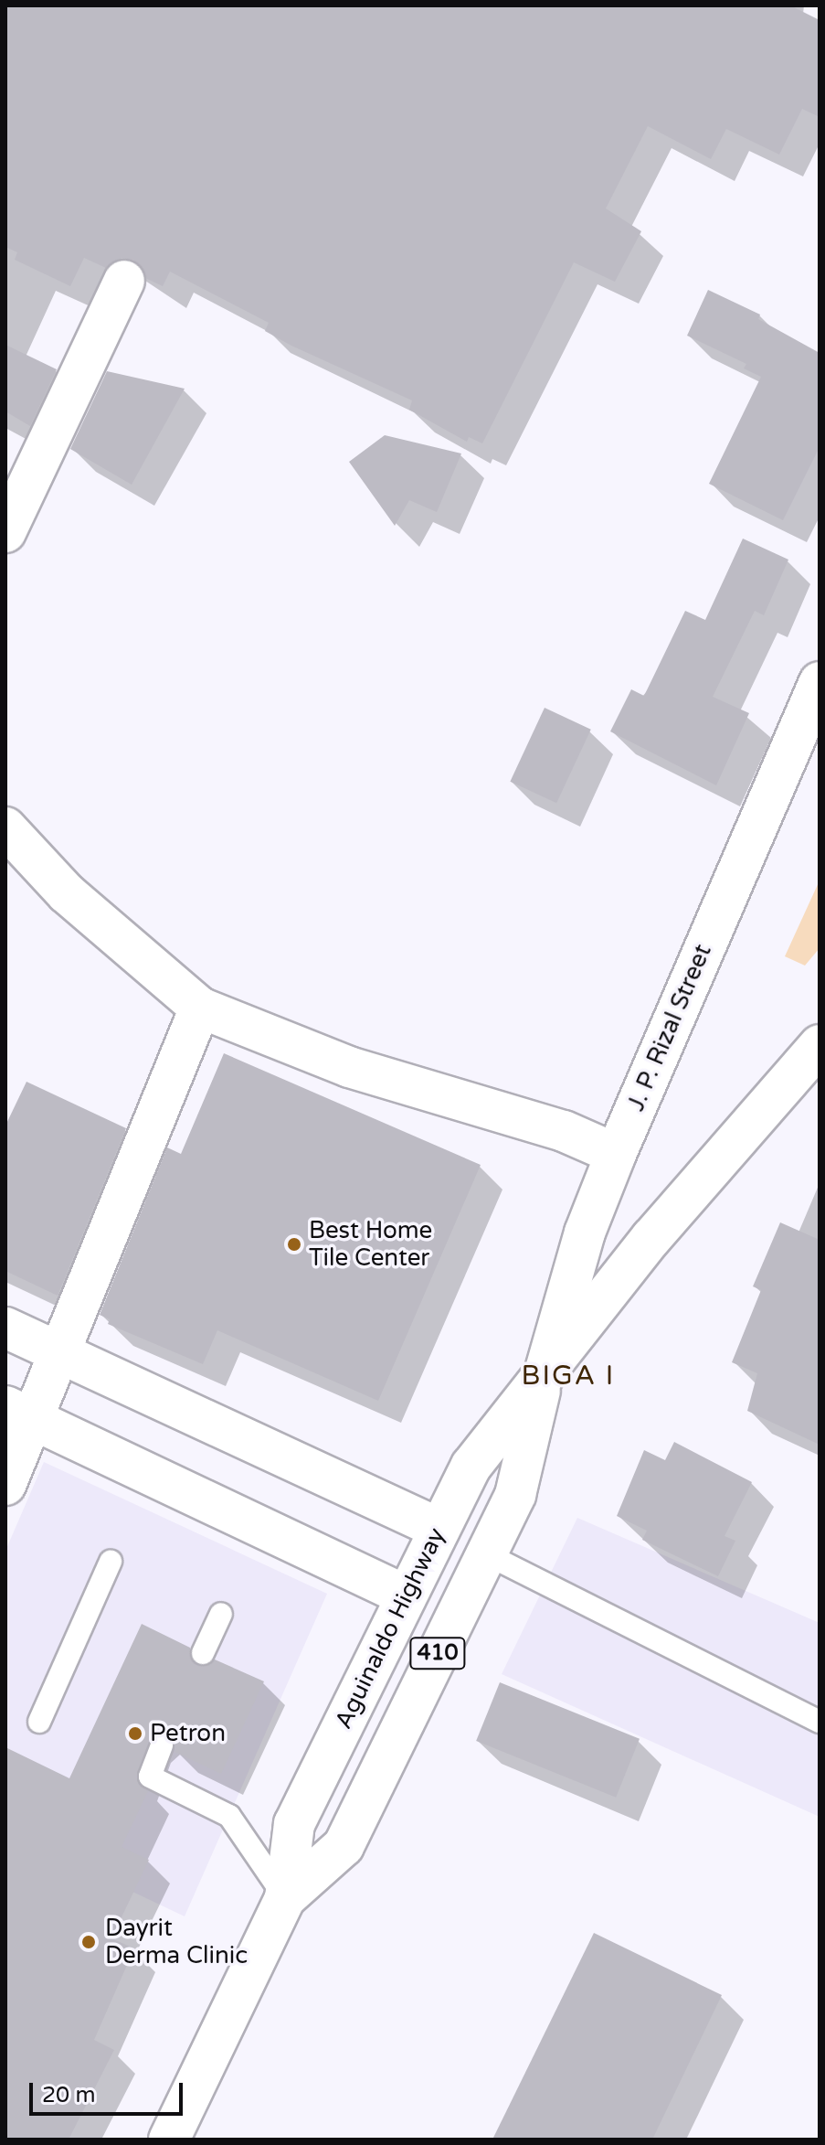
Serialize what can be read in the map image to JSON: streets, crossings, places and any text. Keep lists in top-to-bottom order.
{
  "streets": {
    "main road": ["J. P. Rizal Street", "Aguinaldo Highway", "410"]
  },
  "crossings": [
    ["J. P. Rizal Street", "Aguinaldo Highway"]
  ],
  "districts": ["BIGA I"],
  "places": ["Best Home Tile Center", "Petron", "Dayrit Derma Clinic"],
  "scale_bar": "20 m"
}
